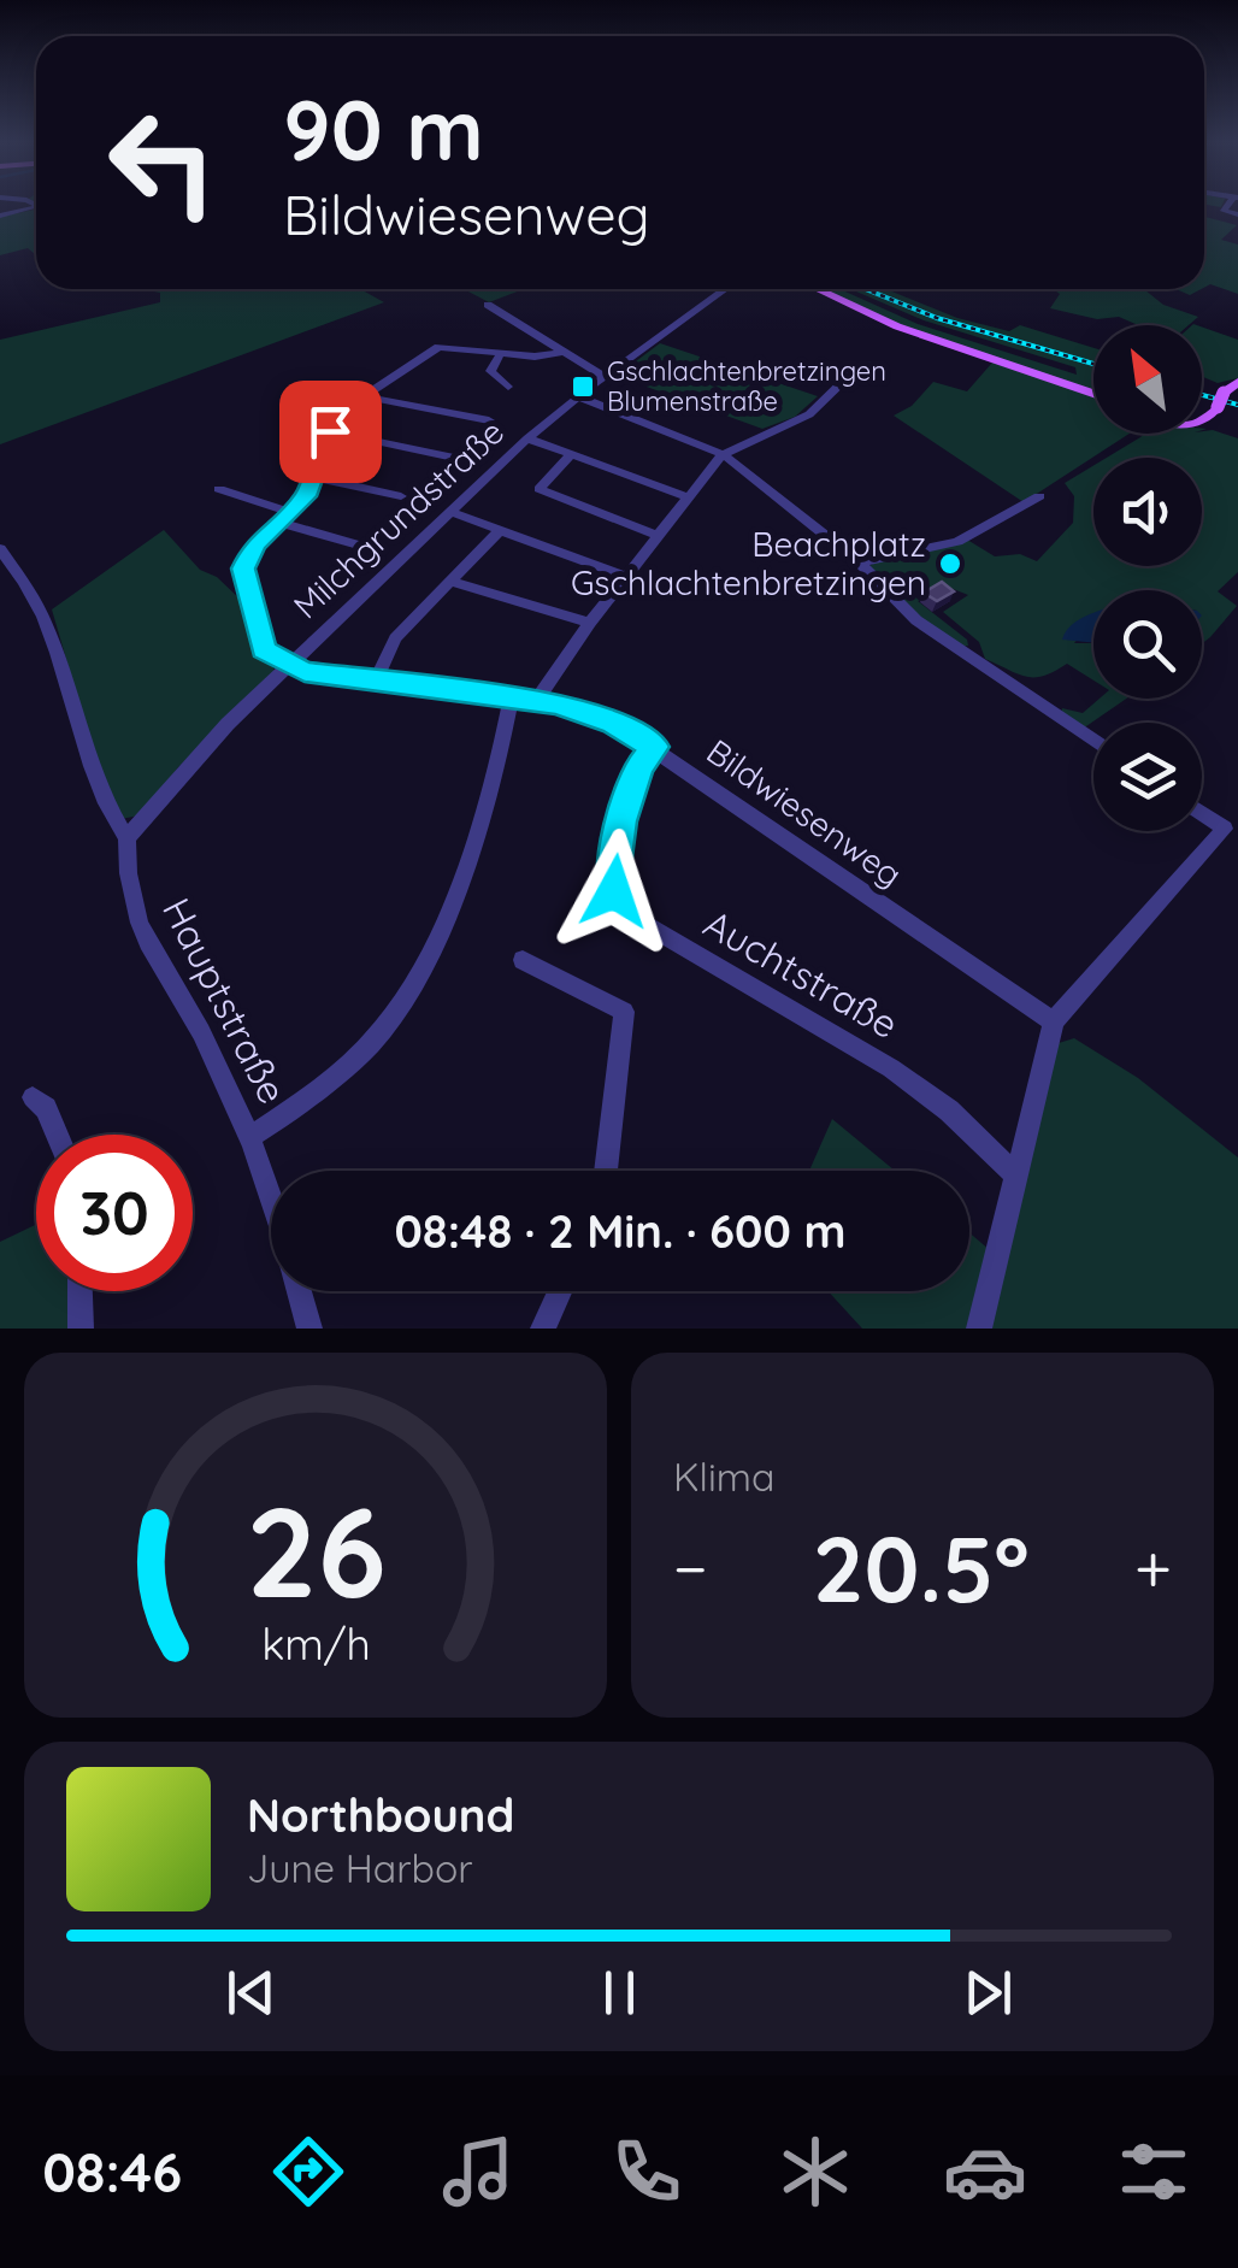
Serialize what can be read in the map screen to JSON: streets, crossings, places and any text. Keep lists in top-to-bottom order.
{
  "streets": {
    "street": [
      "Milchgrundstraße",
      "Bildwiesenweg",
      "Auchtstraße",
      "Hauptstraße"
    ]
  },
  "crossings": [
    ["Milchgrundstraße", "Bildwiesenweg"],
    ["Milchgrundstraße", "Hauptstraße"],
    ["Bildwiesenweg", "Auchtstraße"]
  ],
  "places": {
    "transit": ["Gschlachtenbretzingen Blumenstraße"],
    "other": ["Beachplatz Gschlachtenbretzingen"]
  },
  "north": "top left",
  "page": {
    "turn": ["90 m", "Bildwiesenweg"],
    "limit": "30",
    "trip": "08:48 · 2 Min. · 600 m",
    "tile": "Klima",
    "heat": ["−", "20.5°", "+"],
    "song": ["Northbound", "June Harbor"],
    "tabs": "08:46",
    "gauge": ["26", "km/h"]
  }
}
